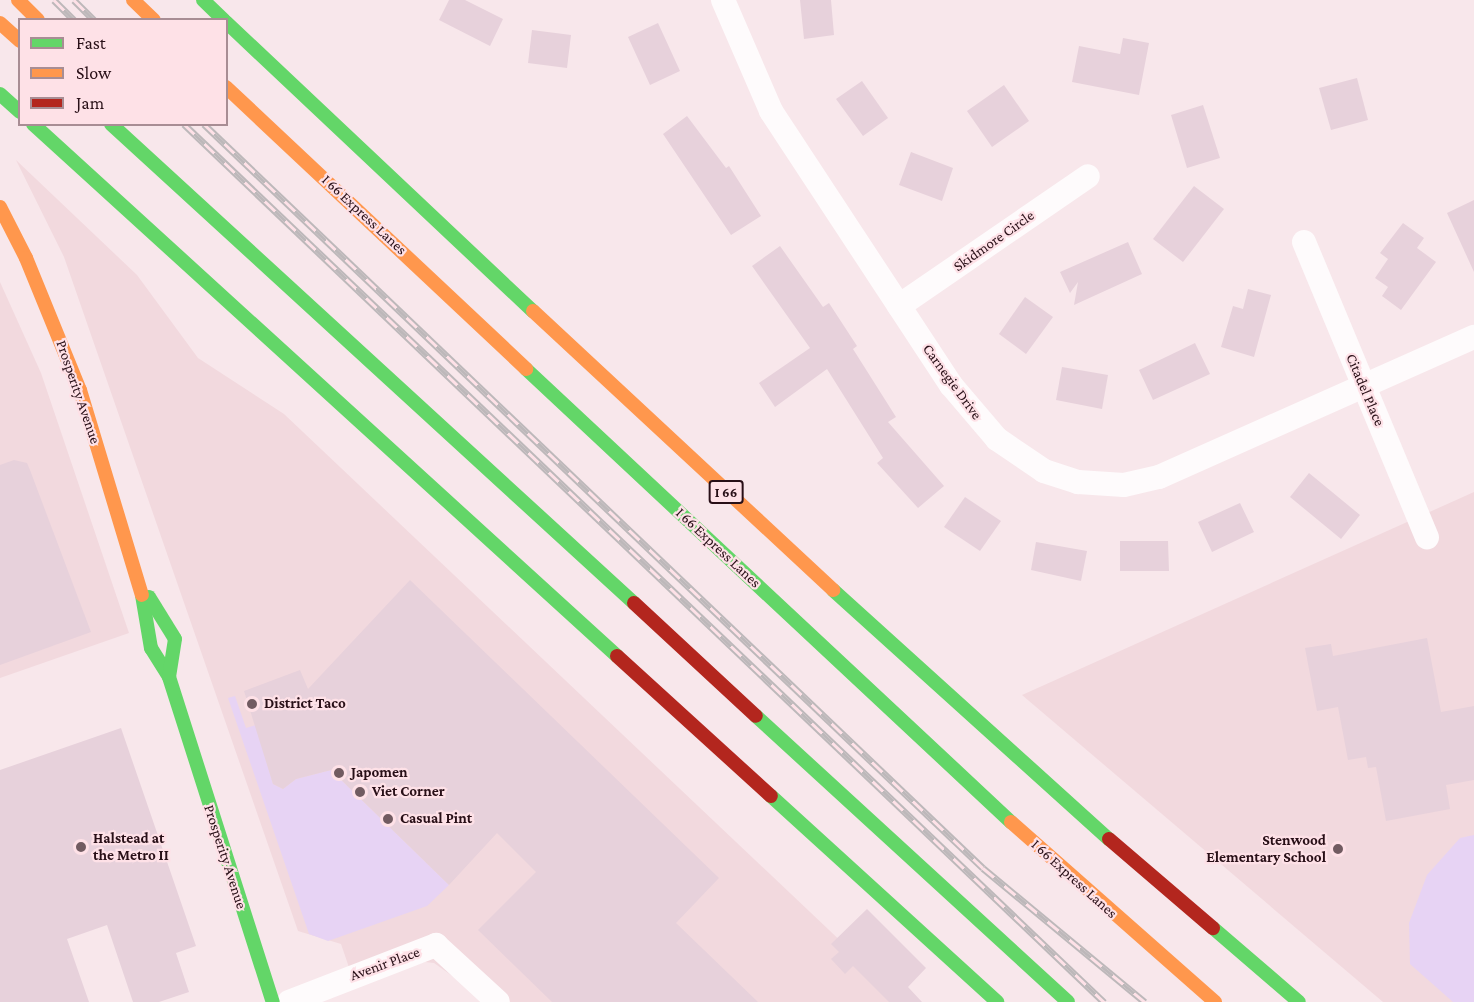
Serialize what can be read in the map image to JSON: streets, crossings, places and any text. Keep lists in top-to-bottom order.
{
  "streets": {
    "main road": ["I 66 Express Lanes", "Prosperity Avenue", "I 66"],
    "street": [
      "Skidmore Circle",
      "Carnegie Drive",
      "Citadel Place",
      "Avenir Place"
    ]
  },
  "crossings": [
    ["Skidmore Circle", "Carnegie Drive"],
    ["Carnegie Drive", "Citadel Place"]
  ],
  "places": [
    "District Taco",
    "Japomen",
    "Viet Corner",
    "Casual Pint",
    "Halstead at the Metro II",
    "Stenwood Elementary School"
  ],
  "legend": ["Fast", "Slow", "Jam"]
}
